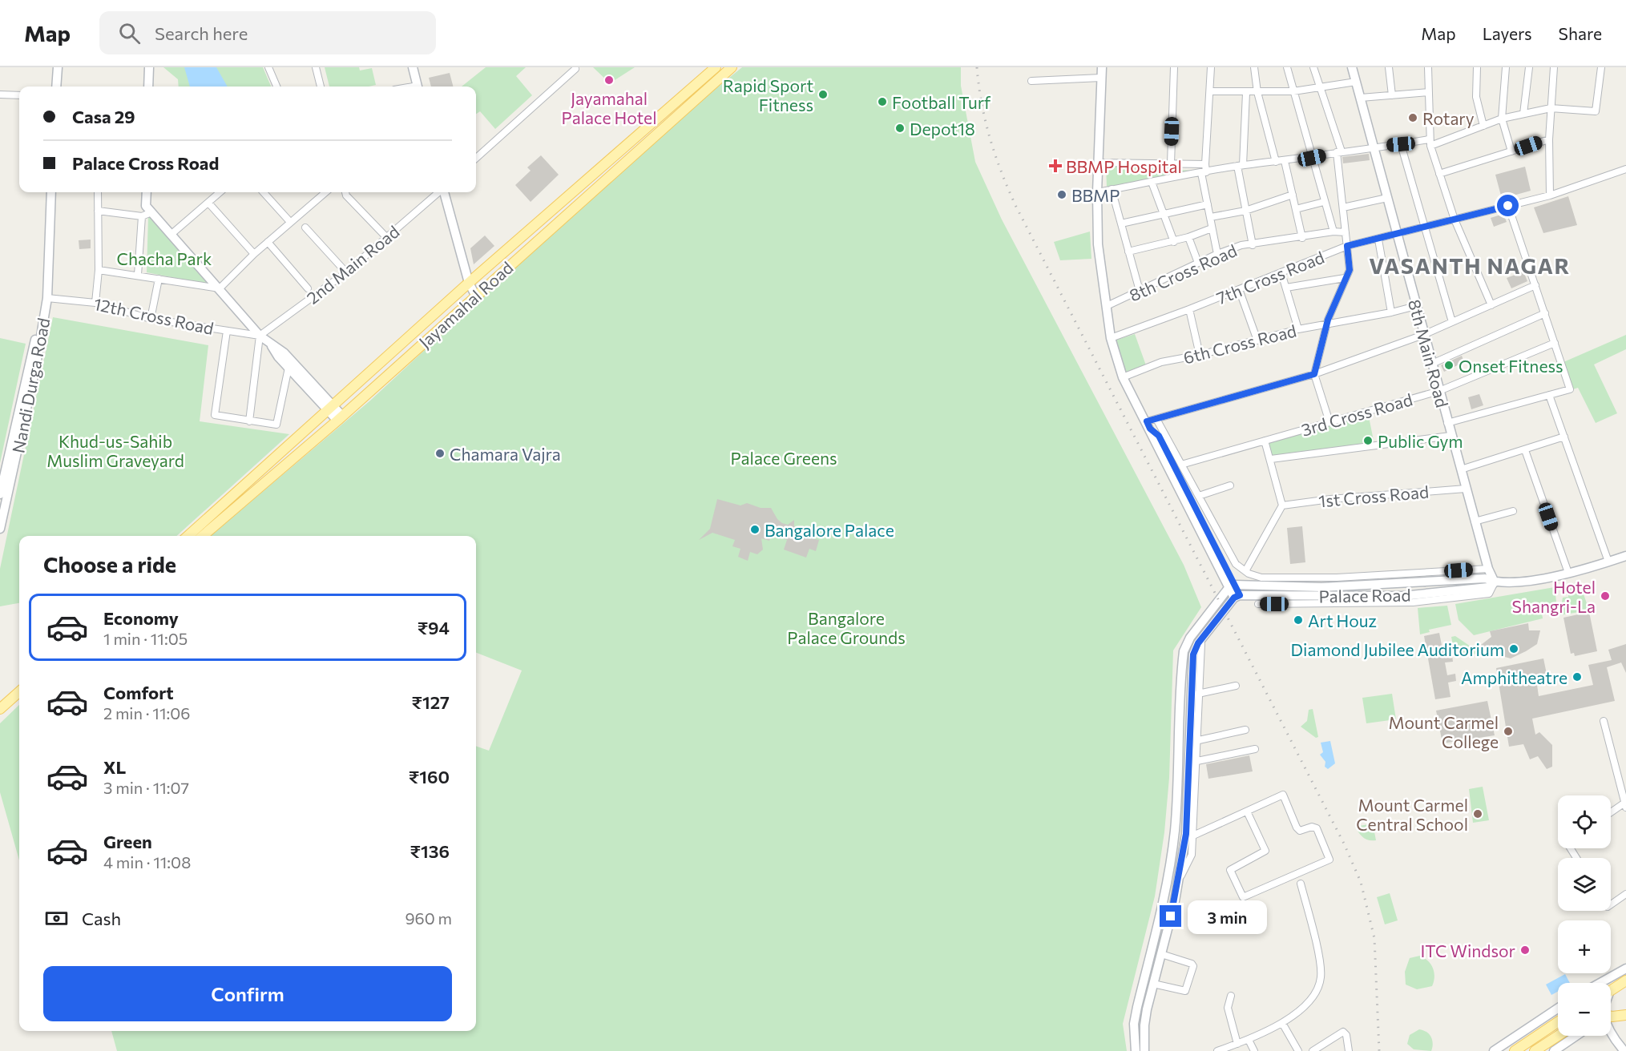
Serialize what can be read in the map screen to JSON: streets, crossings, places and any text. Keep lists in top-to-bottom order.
{
  "streets": {
    "main road": ["Jayamahal Road"],
    "street": [
      "2nd Main Road",
      "8th Cross Road",
      "7th Cross Road",
      "12th Cross Road",
      "6th Cross Road",
      "8th Main Road",
      "Nandi Durga Road",
      "3rd Cross Road",
      "1st Cross Road",
      "Palace Road"
    ]
  },
  "crossings": [
    ["2nd Main Road", "12th Cross Road"],
    ["7th Cross Road", "8th Main Road"],
    ["12th Cross Road", "Nandi Durga Road"],
    ["6th Cross Road", "8th Main Road"],
    ["8th Main Road", "3rd Cross Road"],
    ["8th Main Road", "1st Cross Road"],
    ["8th Main Road", "Palace Road"]
  ],
  "districts": ["VASANTH NAGAR"],
  "parks": [
    "Chacha Park",
    "Khud-us-Sahib Muslim Graveyard",
    "Palace Greens",
    "Bangalore Palace Grounds"
  ],
  "places": {
    "other": [
      "Jayamahal Palace Hotel",
      "Rapid Sport Fitness",
      "Football Turf",
      "Rotary",
      "Depot18",
      "BBMP",
      "Onset Fitness",
      "Public Gym",
      "Chamara Vajra",
      "Bangalore Palace",
      "Hotel Shangri-La",
      "Art Houz",
      "Diamond Jubilee Auditorium",
      "Amphitheatre",
      "Mount Carmel College",
      "Mount Carmel Central School",
      "ITC Windsor"
    ],
    "health": ["BBMP Hospital"]
  },
  "page": {
    "header": "Map",
    "search": "Search here",
    "nav": ["Map", "Layers", "Share"],
    "banner": ["Casa 29", "Palace Cross Road"],
    "heading": "Choose a ride",
    "list": [
      {
        "name": "Economy",
        "note": "1 min · 11:05",
        "value": "₹94"
      },
      {
        "name": "Comfort",
        "note": "2 min · 11:06",
        "value": "₹127"
      },
      {
        "name": "XL",
        "note": "3 min · 11:07",
        "value": "₹160"
      },
      {
        "name": "Green",
        "note": "4 min · 11:08",
        "value": "₹136"
      }
    ],
    "map_buttons": ["+", "−"],
    "pay": ["Cash", "960 m"],
    "bubble": "3 min",
    "buttons": "Confirm"
  }
}
